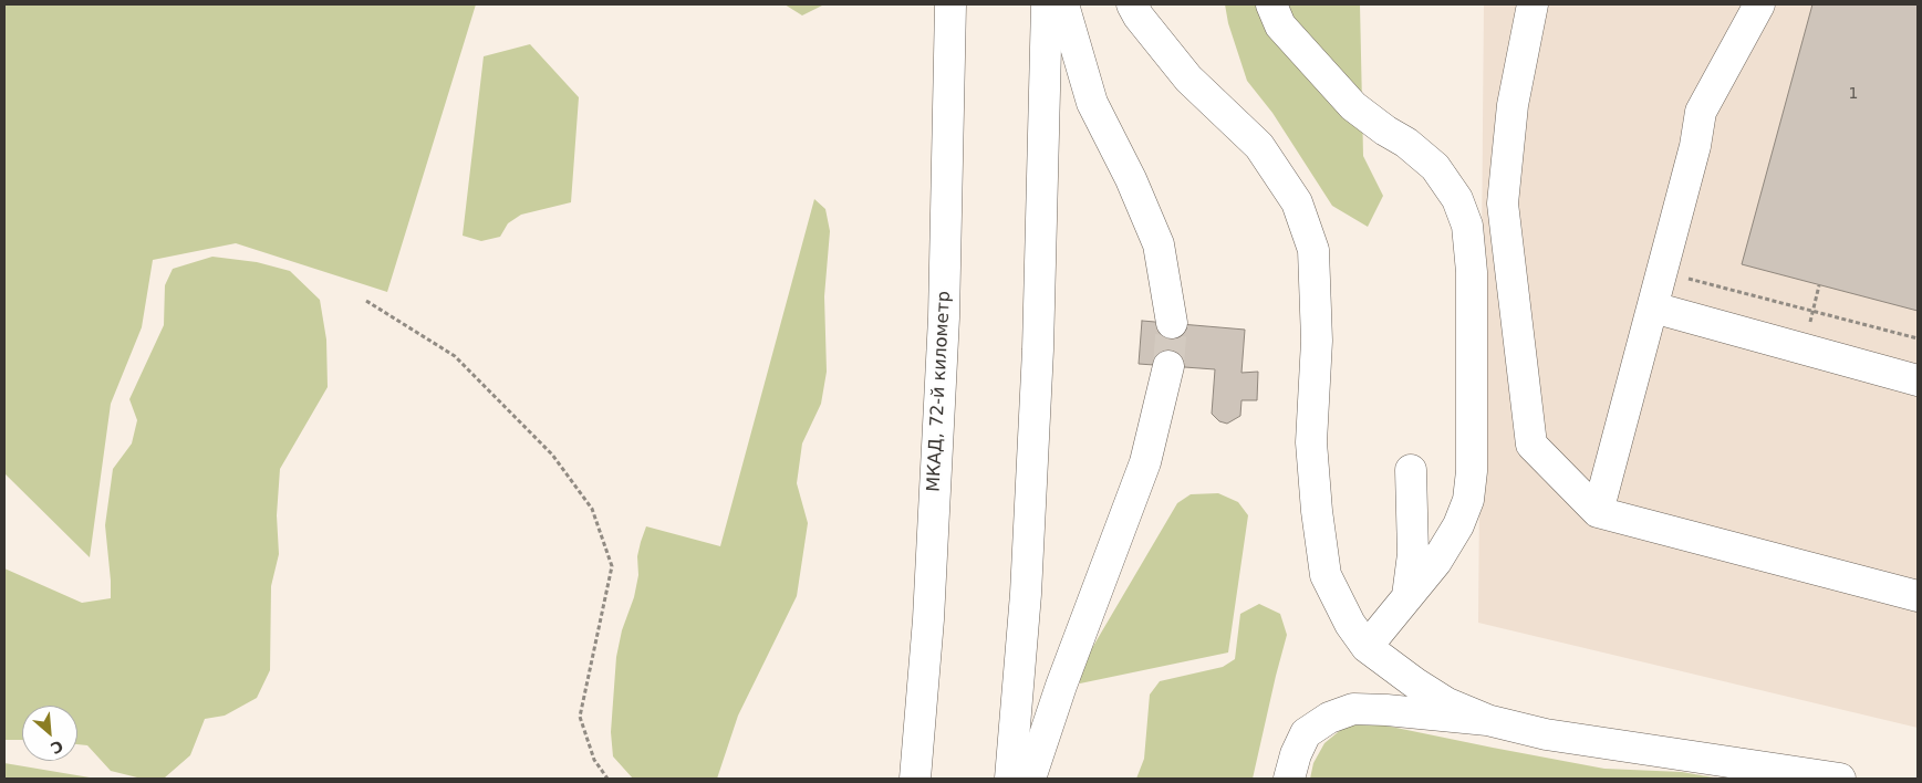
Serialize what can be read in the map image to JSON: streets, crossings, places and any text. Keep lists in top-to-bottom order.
{
  "streets": {
    "main road": ["МКАД, 72-й километр"]
  },
  "house_numbers": ["1"],
  "north": "bottom right"
}
